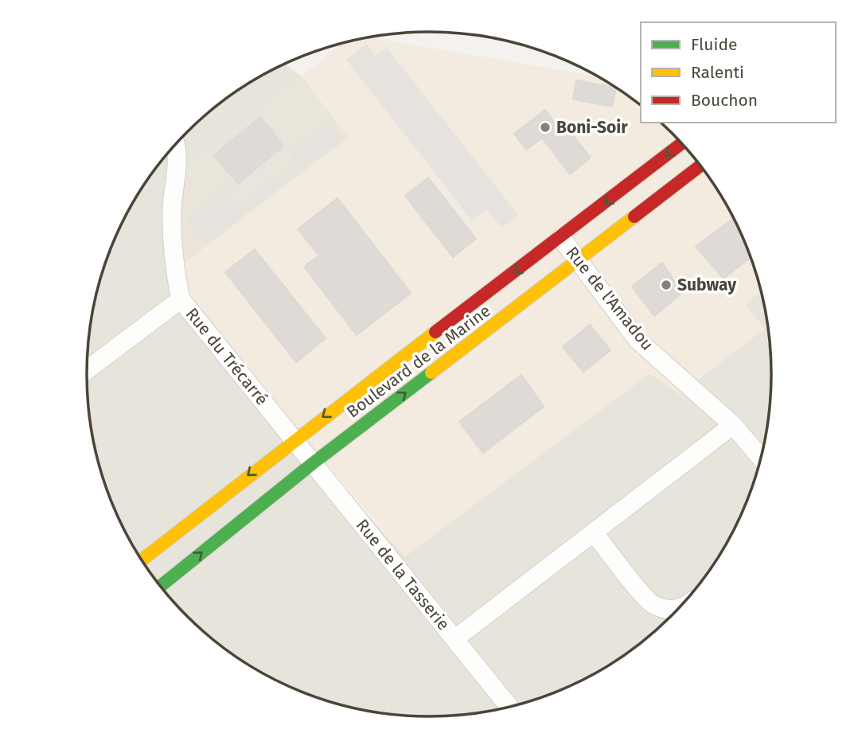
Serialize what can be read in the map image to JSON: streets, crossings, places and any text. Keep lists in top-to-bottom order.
{
  "streets": {
    "street": [
      "Rue de l'Amadou",
      "Rue du Trécarré",
      "Boulevard de la Marine",
      "Rue de la Tasserie"
    ]
  },
  "crossings": [
    ["Rue de l'Amadou", "Boulevard de la Marine"],
    ["Rue du Trécarré", "Boulevard de la Marine"],
    ["Rue du Trécarré", "Rue de la Tasserie"],
    ["Boulevard de la Marine", "Rue de la Tasserie"]
  ],
  "places": ["Boni-Soir", "Subway"],
  "legend": ["Fluide", "Ralenti", "Bouchon"]
}
